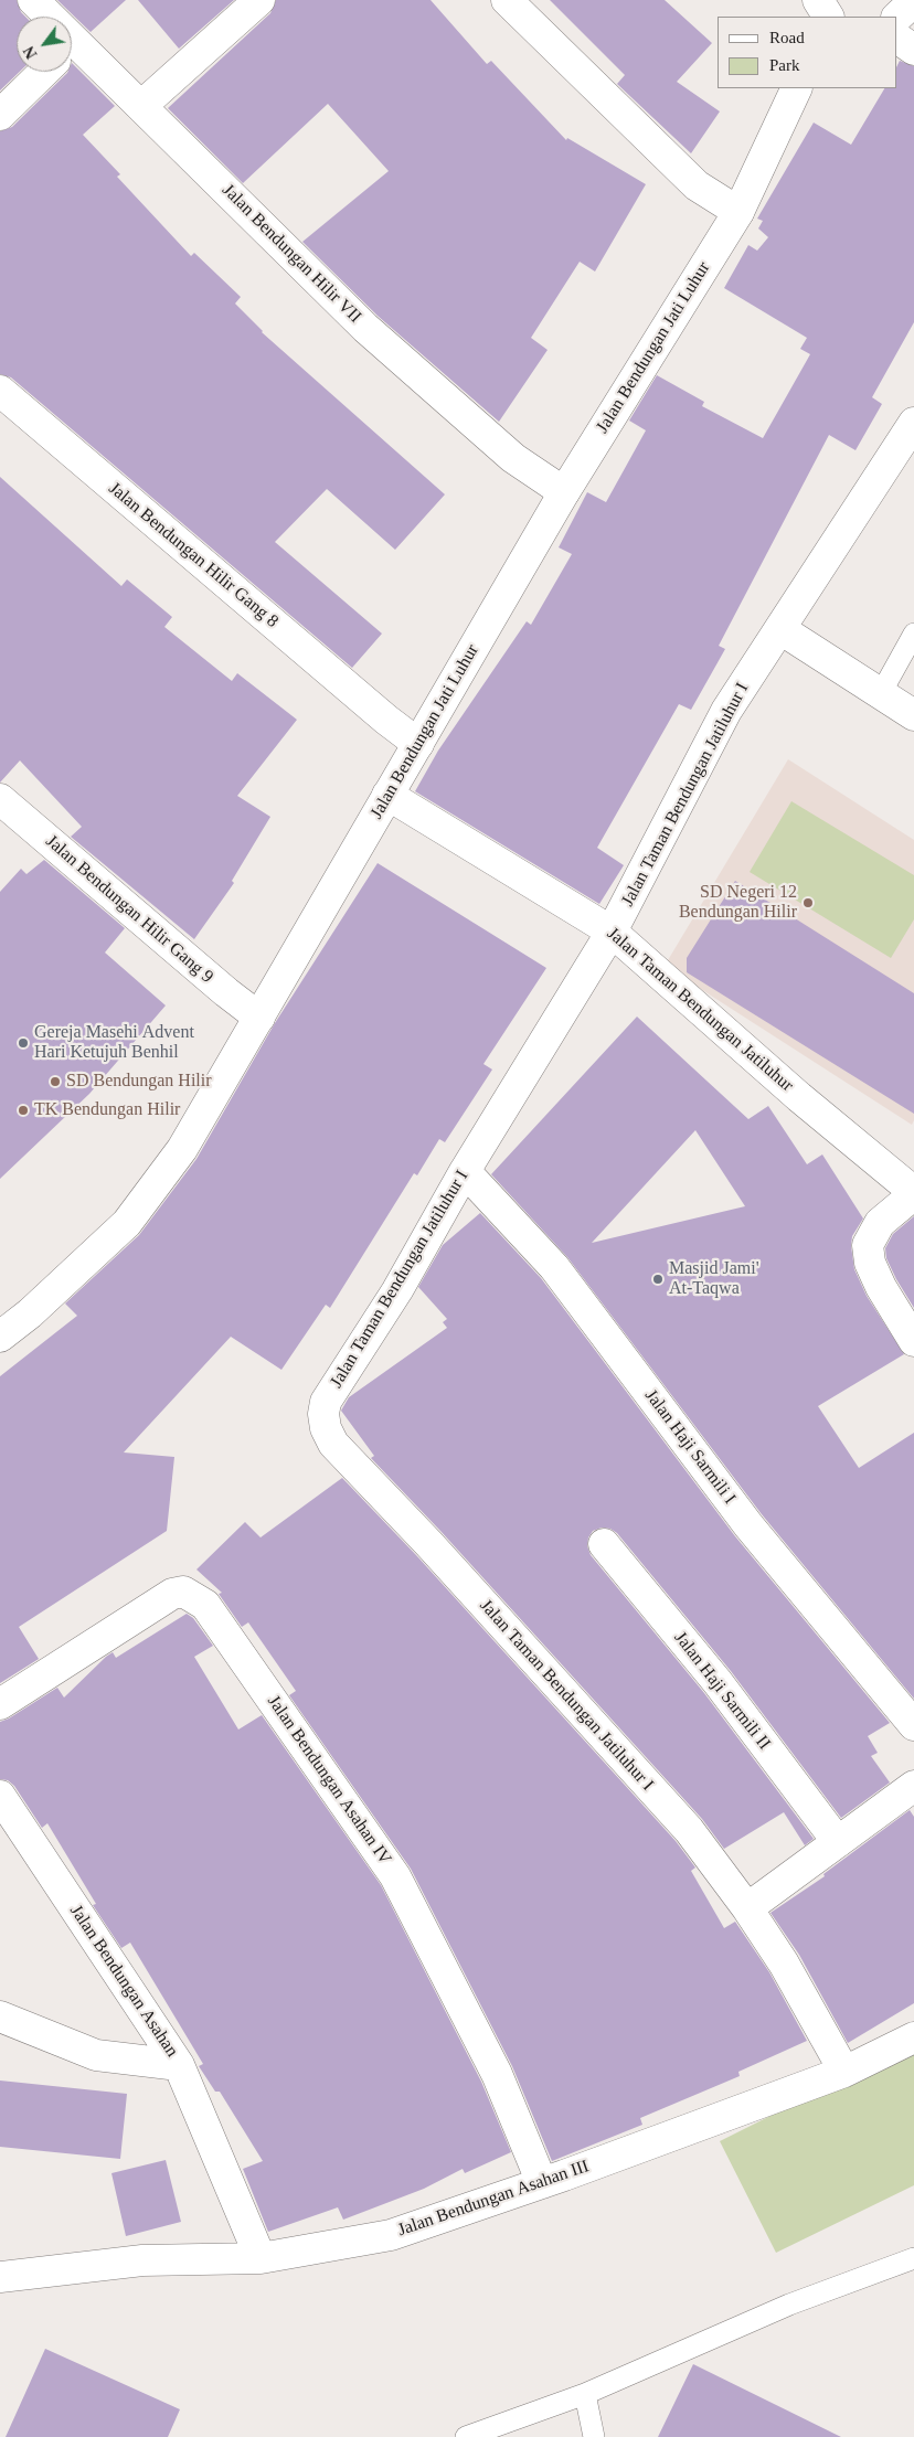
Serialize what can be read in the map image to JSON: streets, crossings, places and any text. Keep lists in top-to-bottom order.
{
  "streets": {
    "street": [
      "Jalan Bendungan Hilir VII",
      "Jalan Bendungan Jati Luhur",
      "Jalan Bendungan Hilir Gang 8",
      "Jalan Taman Bendungan Jatiluhur I",
      "Jalan Bendungan Hilir Gang 9",
      "Jalan Taman Bendungan Jatiluhur",
      "Jalan Haji Sarmili I",
      "Jalan Haji Sarmili II",
      "Jalan Bendungan Asahan IV",
      "Jalan Bendungan Asahan",
      "Jalan Bendungan Asahan III"
    ]
  },
  "crossings": [
    ["Jalan Bendungan Hilir VII", "Jalan Bendungan Jati Luhur"],
    ["Jalan Bendungan Jati Luhur", "Jalan Bendungan Hilir Gang 8"],
    ["Jalan Bendungan Jati Luhur", "Jalan Bendungan Hilir Gang 9"],
    ["Jalan Bendungan Jati Luhur", "Jalan Taman Bendungan Jatiluhur"],
    ["Jalan Taman Bendungan Jatiluhur I", "Jalan Taman Bendungan Jatiluhur"],
    ["Jalan Taman Bendungan Jatiluhur I", "Jalan Haji Sarmili I"],
    ["Jalan Taman Bendungan Jatiluhur I", "Jalan Bendungan Asahan III"],
    ["Jalan Bendungan Asahan IV", "Jalan Bendungan Asahan III"]
  ],
  "places": [
    "SD Negeri 12 Bendungan Hilir",
    "Gereja Masehi Advent Hari Ketujuh Benhil",
    "SD Bendungan Hilir",
    "TK Bendungan Hilir",
    "Masjid Jami' At-Taqwa"
  ],
  "legend": ["Road", "Park"],
  "north": "bottom left"
}
